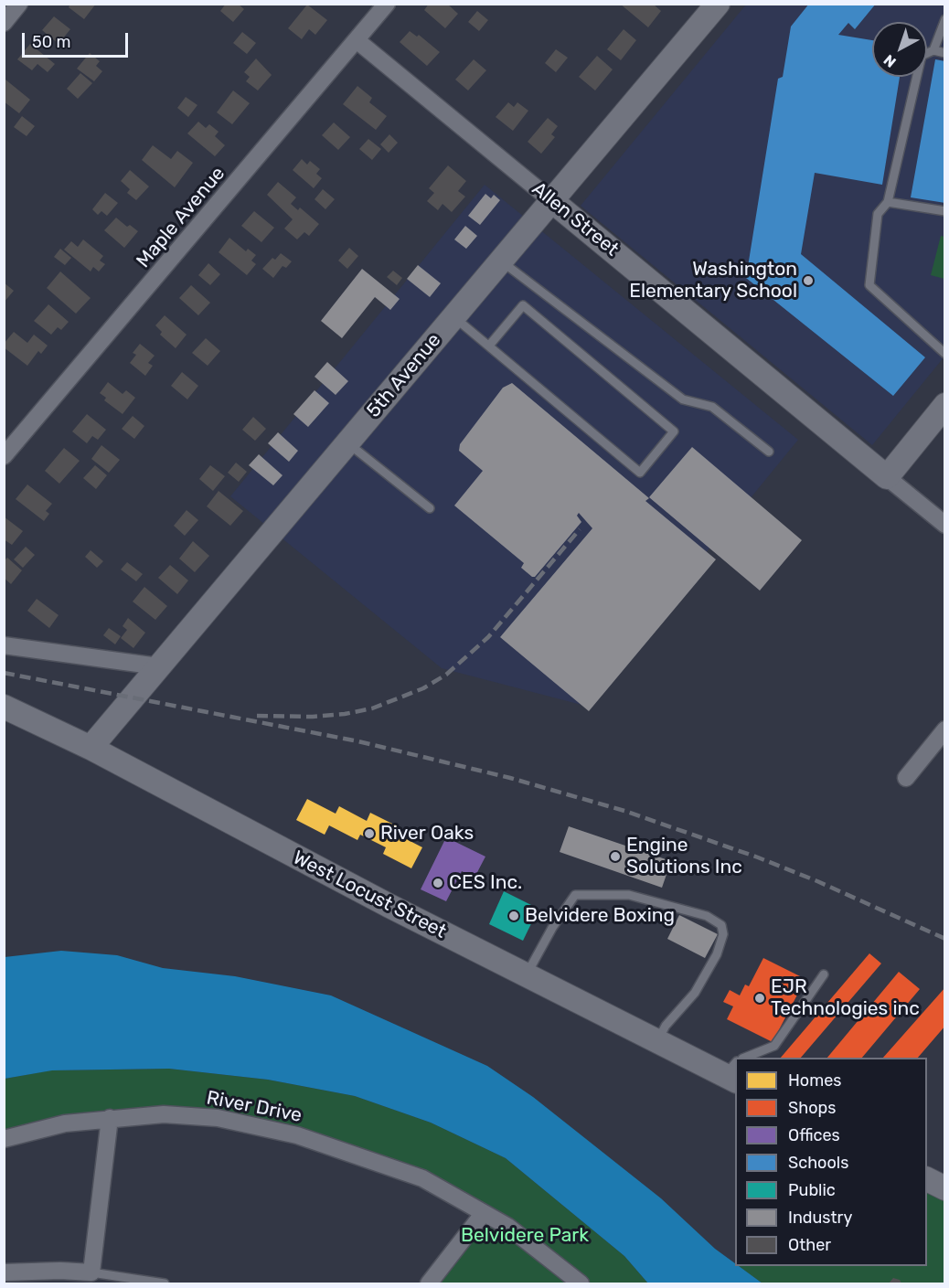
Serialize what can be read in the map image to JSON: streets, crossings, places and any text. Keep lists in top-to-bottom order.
{
  "streets": {
    "street": [
      "Maple Avenue",
      "Allen Street",
      "5th Avenue",
      "West Locust Street",
      "River Drive"
    ]
  },
  "crossings": [
    ["Maple Avenue", "Allen Street"],
    ["Allen Street", "5th Avenue"],
    ["5th Avenue", "West Locust Street"]
  ],
  "parks": ["Belvidere Park"],
  "places": [
    "Washington Elementary School",
    "River Oaks",
    "Engine Solutions Inc",
    "CES Inc.",
    "Belvidere Boxing",
    "EJR Technologies inc"
  ],
  "legend": [
    "Homes",
    "Shops",
    "Offices",
    "Schools",
    "Public",
    "Industry",
    "Other"
  ],
  "scale_bar": "50 m",
  "north": "bottom left"
}
